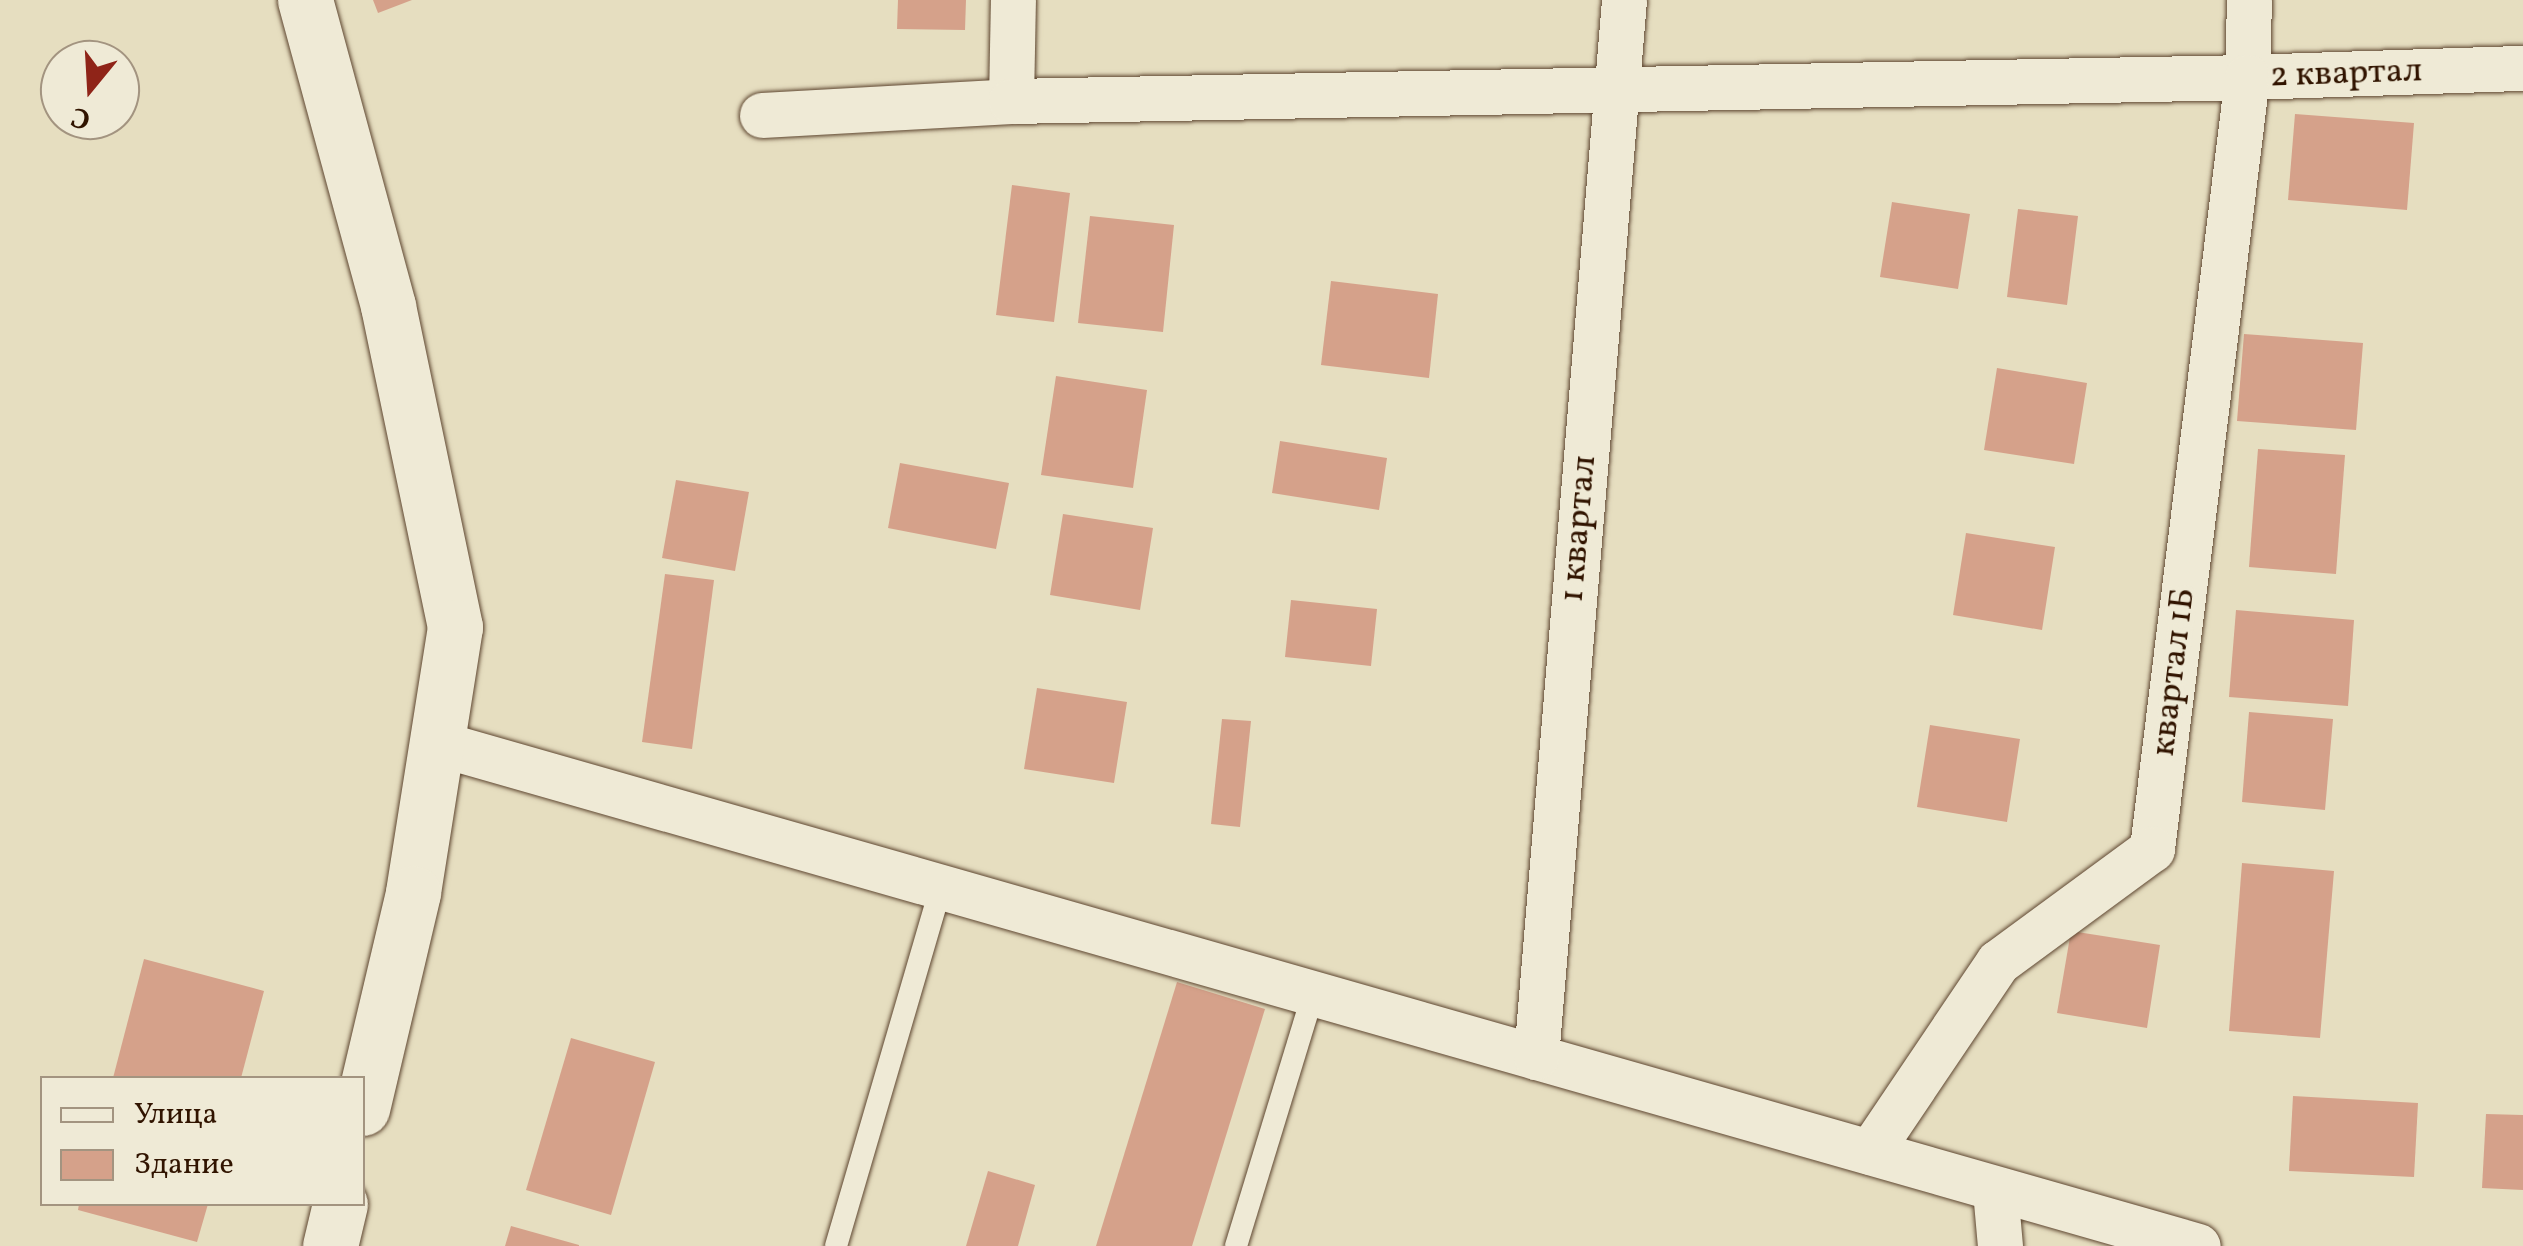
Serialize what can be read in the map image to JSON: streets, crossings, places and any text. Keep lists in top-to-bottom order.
{
  "streets": {
    "street": ["2 квартал", "1 квартал", "квартал 1Б"]
  },
  "crossings": [
    ["2 квартал", "квартал 1Б"]
  ],
  "legend": ["Улица", "Здание"],
  "north": "bottom"
}
